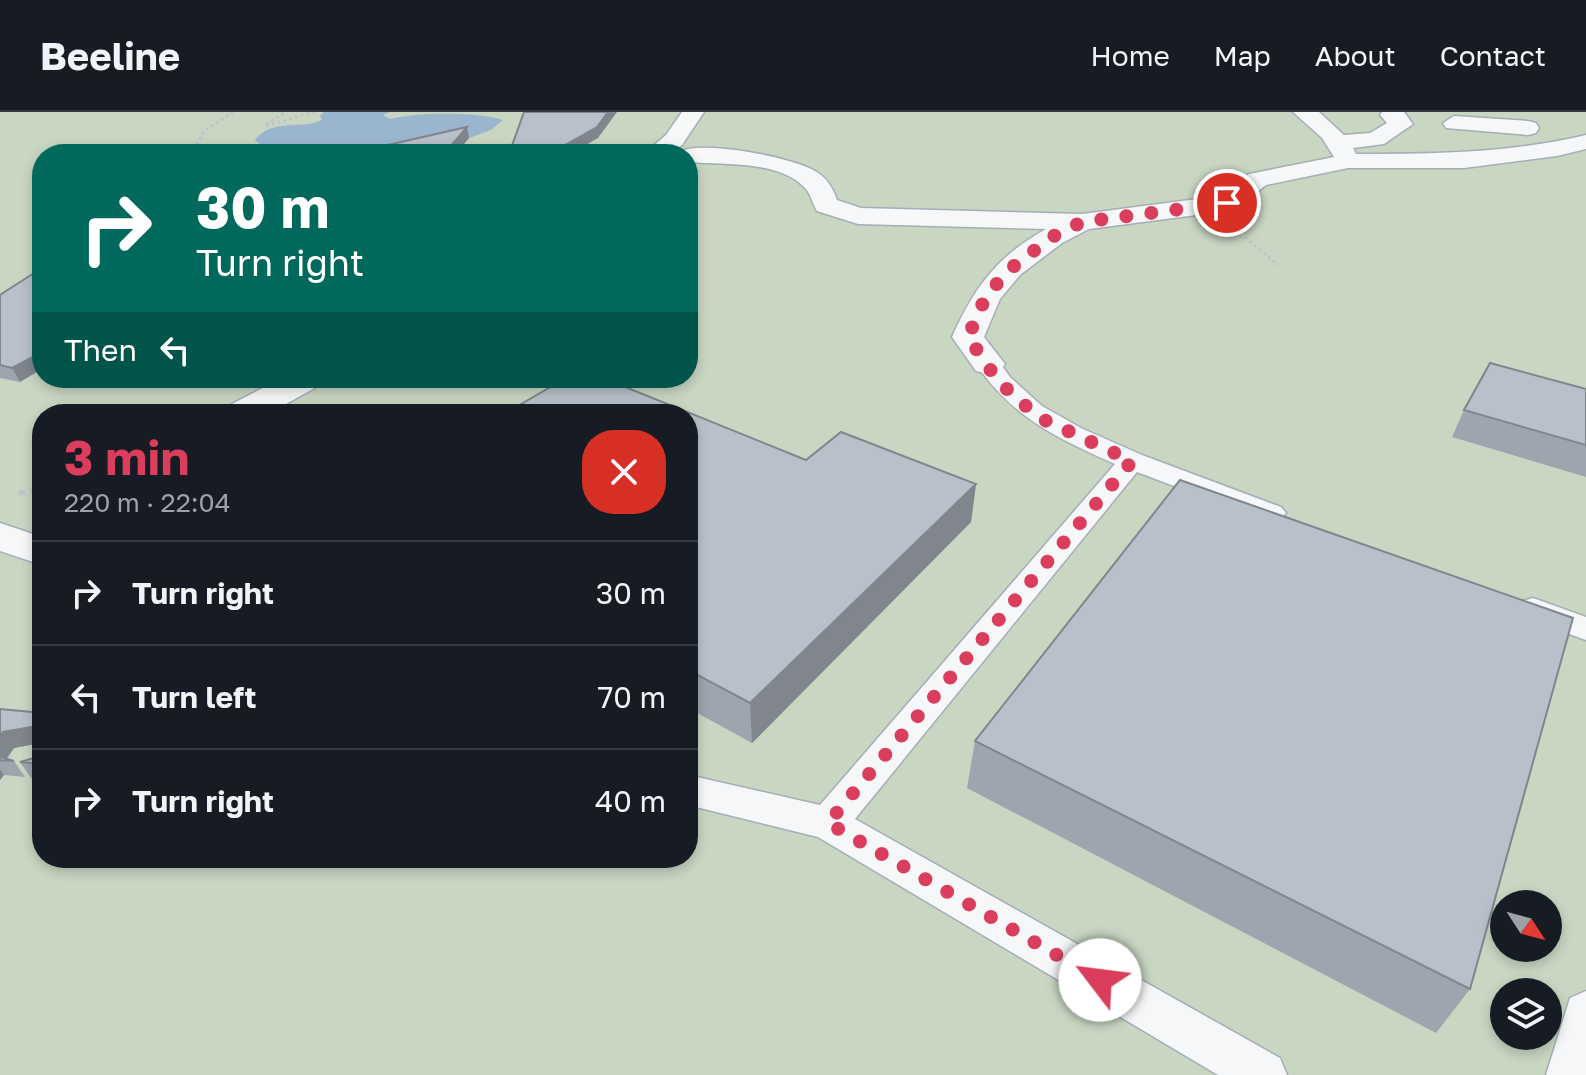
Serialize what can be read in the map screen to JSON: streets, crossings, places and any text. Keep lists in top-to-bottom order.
{
  "north": "bottom right",
  "page": {
    "header": "Beeline",
    "nav": [
      "Home",
      "Map",
      "About",
      "Contact"
    ],
    "turn": ["30 m", "Turn right"],
    "then": "Then",
    "heading": ["3 min", "220 m · 22:04"],
    "list": [
      {
        "name": "Turn right",
        "value": "30 m"
      },
      {
        "name": "Turn left",
        "value": "70 m"
      },
      {
        "name": "Turn right",
        "value": "40 m"
      }
    ]
  }
}
